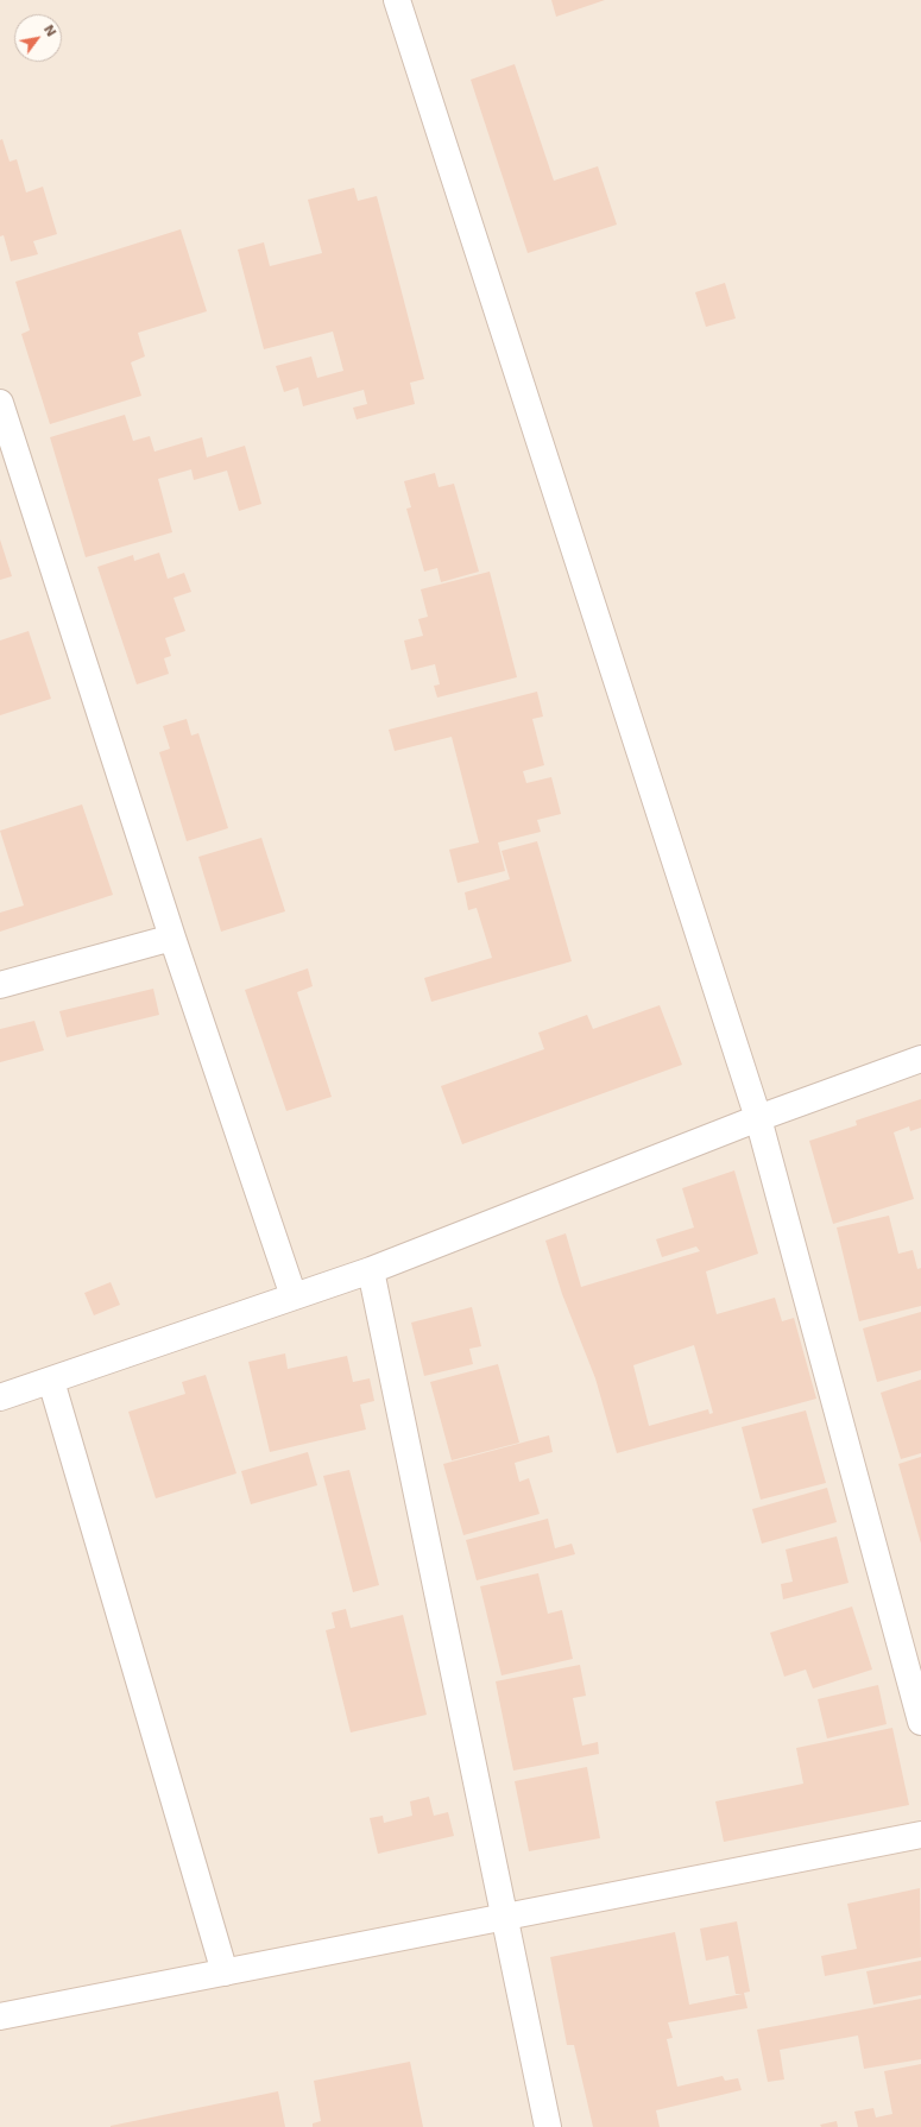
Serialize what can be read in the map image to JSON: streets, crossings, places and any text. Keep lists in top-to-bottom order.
{
  "north": "top right"
}
